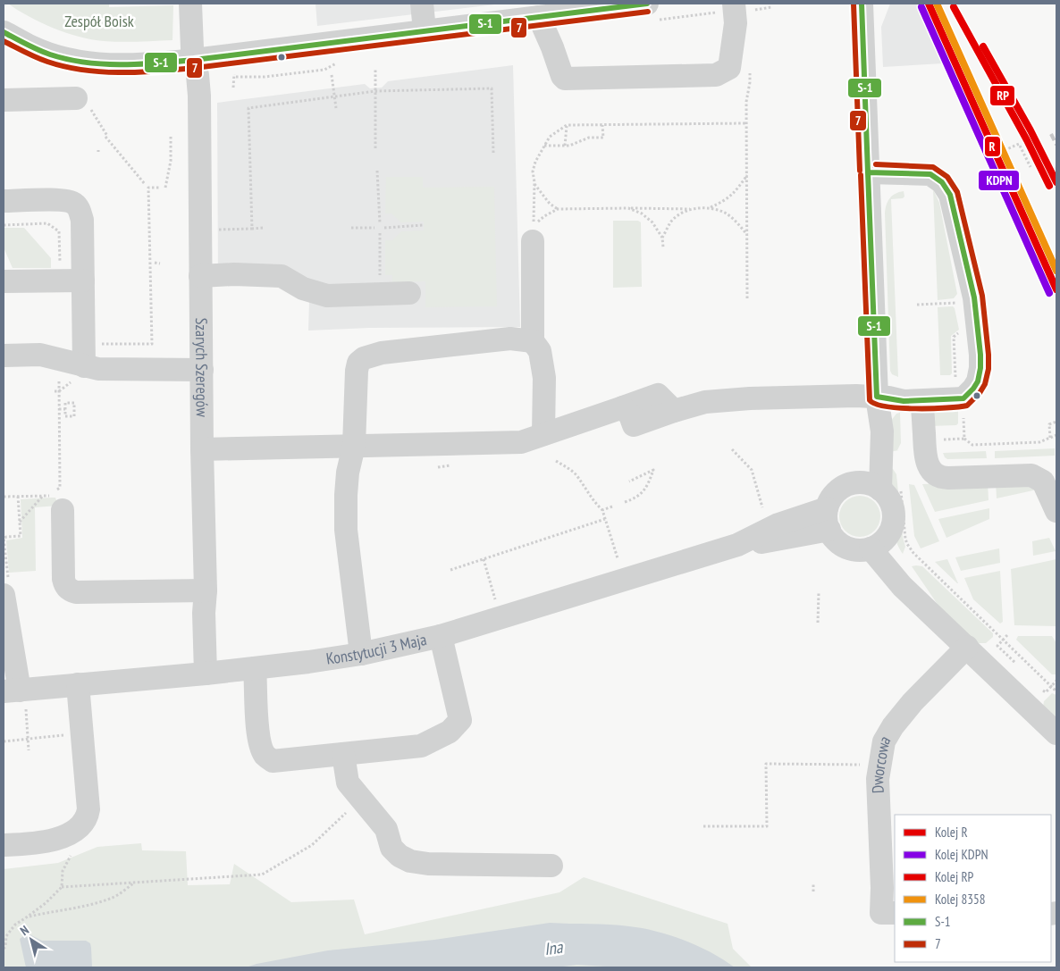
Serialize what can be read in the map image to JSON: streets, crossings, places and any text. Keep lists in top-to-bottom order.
{
  "streets": {
    "street": ["Szarych Szeregów", "Konstytucji 3 Maja", "Dworcowa"]
  },
  "crossings": [
    ["Szarych Szeregów", "Konstytucji 3 Maja"]
  ],
  "water": ["Ina"],
  "parks": ["Zespół Boisk"],
  "lines": [
    "rail line R",
    "rail line 8358",
    "transit line S-1",
    "transit line 7",
    "rail line KDPN",
    "rail line RP"
  ],
  "legend": [
    "Kolej R",
    "Kolej KDPN",
    "Kolej RP",
    "Kolej 8358",
    "S-1",
    "7"
  ],
  "north": "top left"
}
